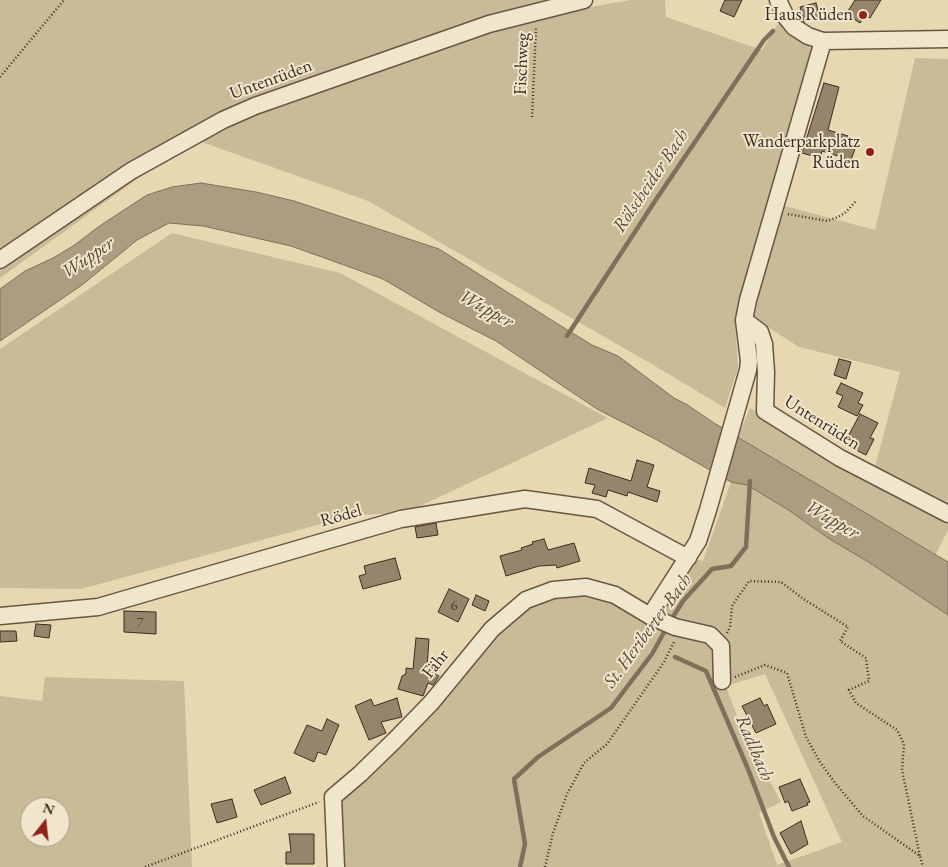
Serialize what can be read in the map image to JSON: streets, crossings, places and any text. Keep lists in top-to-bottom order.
{
  "streets": {
    "street": ["Untenrüden", "Rödel", "Fähr"],
    "path": ["Fischweg"]
  },
  "crossings": [
    ["Fischweg", "Untenrüden"]
  ],
  "water": [
    "Rölscheider Bach",
    "Wupper",
    "St. Heriberter Bach",
    "Radlbach"
  ],
  "places": ["Haus Rüden", "Wanderparkplatz Rüden"],
  "house_numbers": ["6", "7"],
  "north": "top"
}
